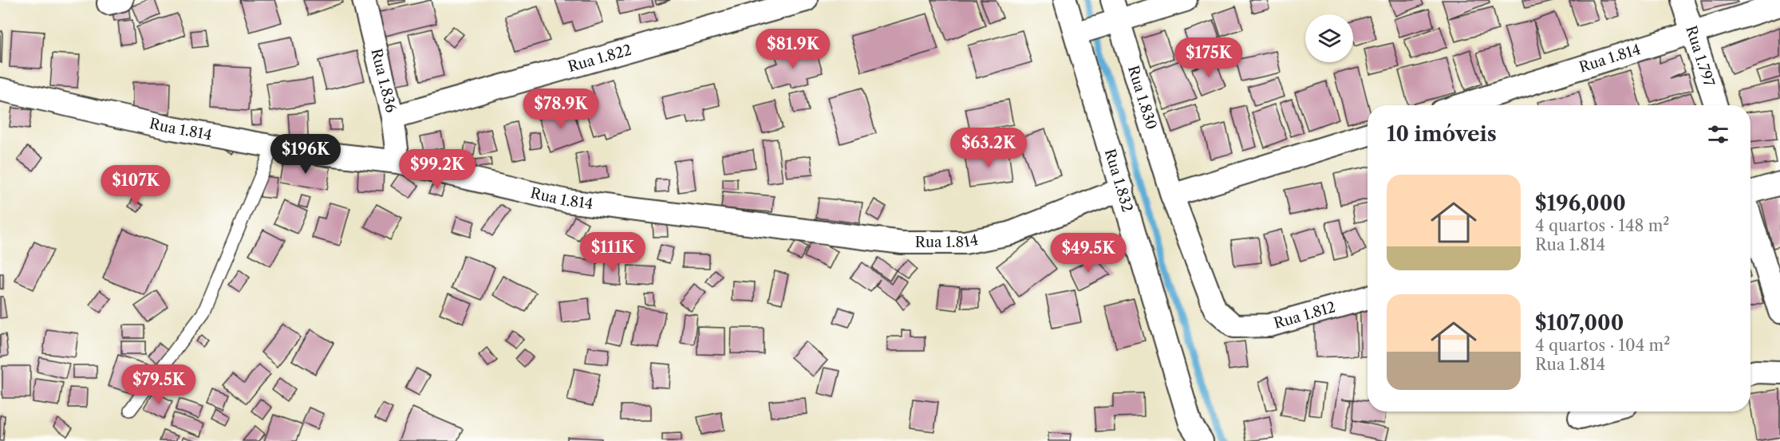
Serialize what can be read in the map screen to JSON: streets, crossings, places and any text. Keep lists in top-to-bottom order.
{
  "streets": {
    "street": [
      "Rua 1.797",
      "Rua 1.822",
      "Rua 1.814",
      "Rua 1.836",
      "Rua 1.830",
      "Rua 1.832",
      "Rua 1.812"
    ]
  },
  "crossings": [
    ["Rua 1.797", "Rua 1.814"],
    ["Rua 1.822", "Rua 1.836"],
    ["Rua 1.814", "Rua 1.836"],
    ["Rua 1.814", "Rua 1.832"],
    ["Rua 1.830", "Rua 1.812"]
  ],
  "page": {
    "price": [
      "$81.9K",
      "$175K",
      "$78.9K",
      "$63.2K",
      "$196K",
      "$99.2K",
      "$107K",
      "$111K",
      "$49.5K",
      "$79.5K"
    ],
    "heading": "10 imóveis",
    "list": [
      {
        "name": "$196,000",
        "note": "4 quartos · 148 m² · Rua 1.814"
      },
      {
        "name": "$107,000",
        "note": "4 quartos · 104 m² · Rua 1.814"
      }
    ]
  }
}
